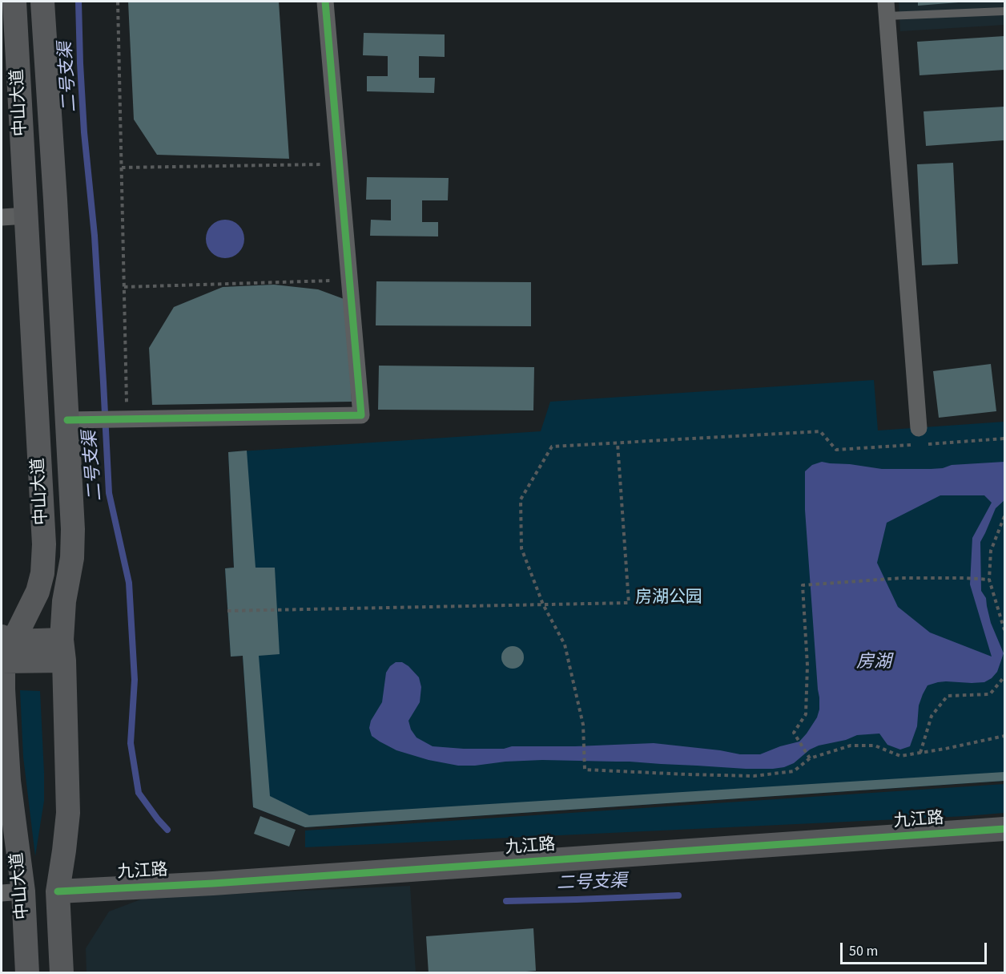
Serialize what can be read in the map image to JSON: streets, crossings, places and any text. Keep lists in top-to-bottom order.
{
  "streets": {
    "main road": ["中山大道", "九江路"]
  },
  "crossings": [
    ["中山大道", "九江路"]
  ],
  "water": ["二号支渠", "房湖"],
  "parks": ["房湖公园"],
  "scale_bar": "50 m"
}
